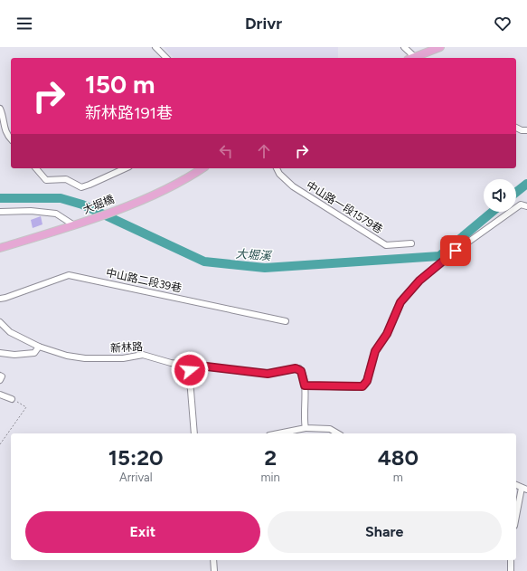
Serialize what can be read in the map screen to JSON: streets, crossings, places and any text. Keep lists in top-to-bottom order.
{
  "streets": {
    "main road": ["大堀橋"],
    "street": ["中山路一段1579巷", "中山路二段39巷", "新林路"]
  },
  "water": ["大堀溪"],
  "page": {
    "header": "Drivr",
    "turn": ["150 m", "新林路191巷"],
    "eta": [
      "15:20",
      "Arrival",
      "2",
      "min",
      "480",
      "m"
    ],
    "buttons": ["Exit", "Share"]
  }
}
